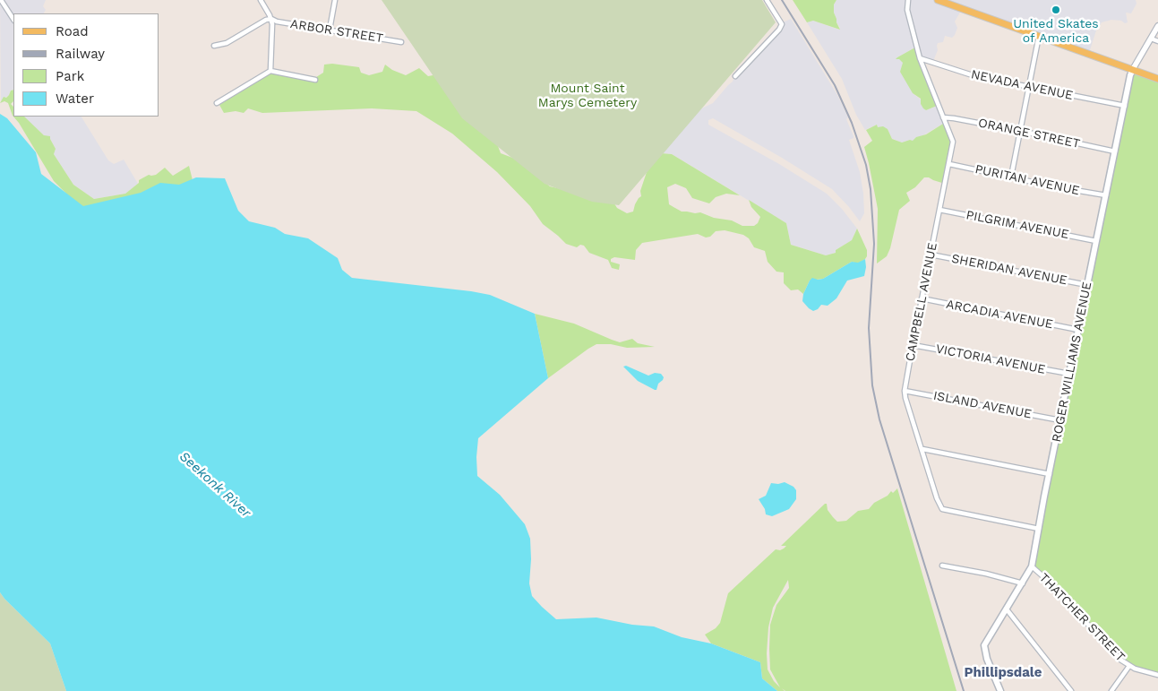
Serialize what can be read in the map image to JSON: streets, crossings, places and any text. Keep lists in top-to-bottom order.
{
  "streets": {
    "main road": ["ROGER WILLIAMS AVENUE"],
    "street": [
      "ARBOR STREET",
      "NEVADA AVENUE",
      "ORANGE STREET",
      "PURITAN AVENUE",
      "PILGRIM AVENUE",
      "SHERIDAN AVENUE",
      "CAMPBELL AVENUE",
      "ARCADIA AVENUE",
      "VICTORIA AVENUE",
      "ISLAND AVENUE",
      "THATCHER STREET"
    ]
  },
  "crossings": [
    ["NEVADA AVENUE", "CAMPBELL AVENUE"],
    ["NEVADA AVENUE", "ROGER WILLIAMS AVENUE"],
    ["ORANGE STREET", "CAMPBELL AVENUE"],
    ["ORANGE STREET", "ROGER WILLIAMS AVENUE"],
    ["PURITAN AVENUE", "CAMPBELL AVENUE"],
    ["PURITAN AVENUE", "ROGER WILLIAMS AVENUE"],
    ["PILGRIM AVENUE", "CAMPBELL AVENUE"],
    ["PILGRIM AVENUE", "ROGER WILLIAMS AVENUE"],
    ["SHERIDAN AVENUE", "CAMPBELL AVENUE"],
    ["SHERIDAN AVENUE", "ROGER WILLIAMS AVENUE"],
    ["CAMPBELL AVENUE", "ARCADIA AVENUE"],
    ["CAMPBELL AVENUE", "VICTORIA AVENUE"],
    ["CAMPBELL AVENUE", "ROGER WILLIAMS AVENUE"],
    ["CAMPBELL AVENUE", "ISLAND AVENUE"],
    ["ARCADIA AVENUE", "ROGER WILLIAMS AVENUE"],
    ["VICTORIA AVENUE", "ROGER WILLIAMS AVENUE"],
    ["ROGER WILLIAMS AVENUE", "ISLAND AVENUE"],
    ["ROGER WILLIAMS AVENUE", "THATCHER STREET"]
  ],
  "districts": ["Phillipsdale"],
  "water": ["Seekonk River"],
  "parks": ["Mount Saint Marys Cemetery"],
  "places": ["United Skates of America"],
  "legend": [
    "Road",
    "Railway",
    "Park",
    "Water"
  ]
}
